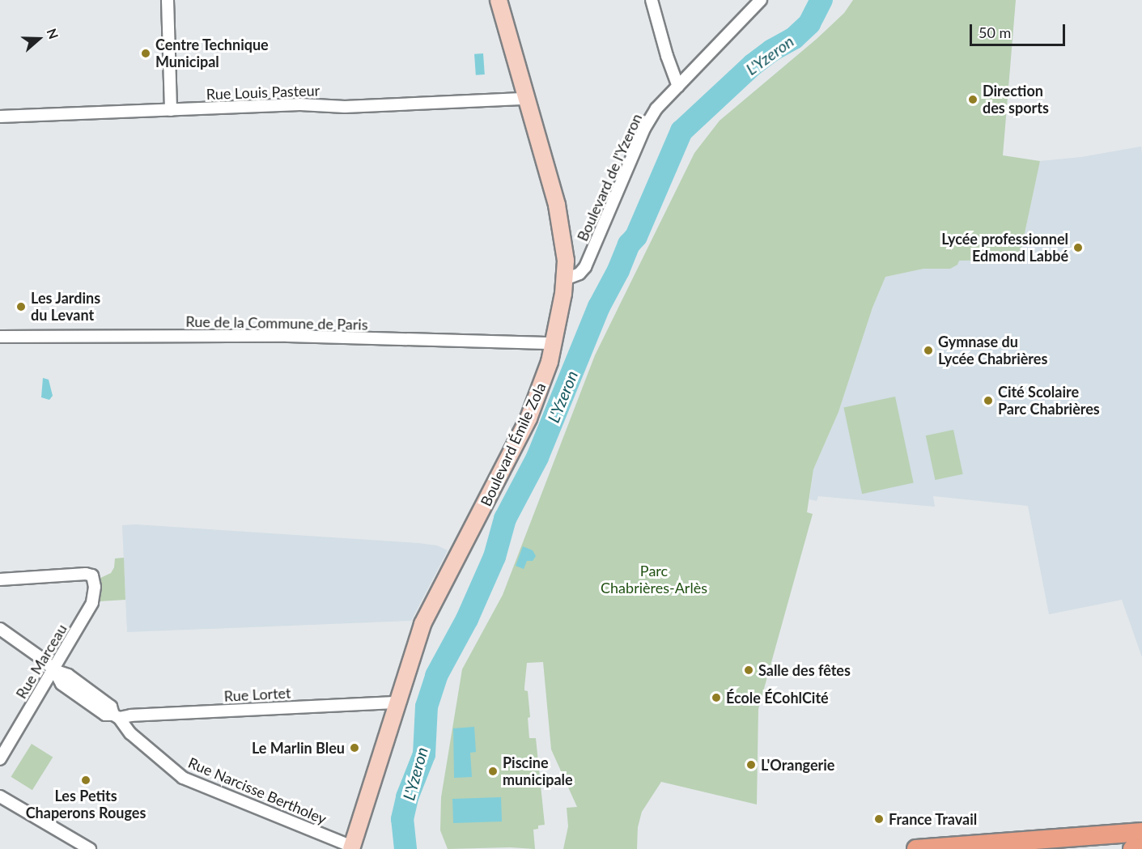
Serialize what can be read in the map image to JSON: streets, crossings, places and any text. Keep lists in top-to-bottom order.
{
  "streets": {
    "main road": ["Boulevard Émile Zola"],
    "street": [
      "Rue Louis Pasteur",
      "Boulevard de l'Yzeron",
      "Rue de la Commune de Paris",
      "Rue Marceau",
      "Rue Lortet",
      "Rue Narcisse Bertholey"
    ]
  },
  "crossings": [
    ["Rue Louis Pasteur", "Boulevard Émile Zola"],
    ["Boulevard de l'Yzeron", "Boulevard Émile Zola"],
    ["Rue de la Commune de Paris", "Boulevard Émile Zola"],
    ["Boulevard Émile Zola", "Rue Lortet"],
    ["Boulevard Émile Zola", "Rue Narcisse Bertholey"],
    ["Rue Marceau", "Rue Narcisse Bertholey"],
    ["Rue Lortet", "Rue Narcisse Bertholey"]
  ],
  "water": ["L'Yzeron"],
  "parks": ["Parc Chabrières-Arlès"],
  "places": [
    "Centre Technique Municipal",
    "Direction des sports",
    "Lycée professionnel Edmond Labbé",
    "Les Jardins du Levant",
    "Gymnase du Lycée Chabrières",
    "Cité Scolaire Parc Chabrières",
    "Salle des fêtes",
    "École ÉCohlCité",
    "Le Marlin Bleu",
    "L'Orangerie",
    "Piscine municipale",
    "Les Petits Chaperons Rouges",
    "France Travail"
  ],
  "scale_bar": "50 m",
  "north": "right"
}
